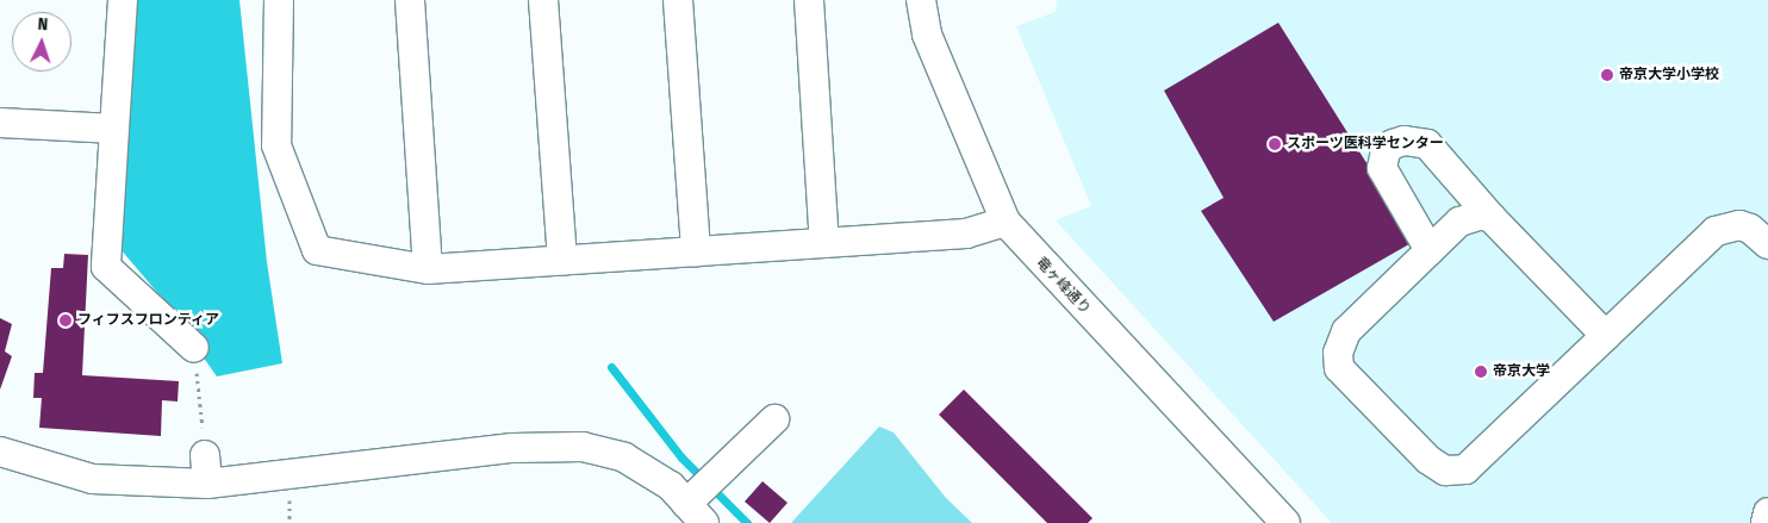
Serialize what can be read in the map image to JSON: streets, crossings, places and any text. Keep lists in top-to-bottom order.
{
  "streets": {
    "street": ["竜ヶ峰通り"]
  },
  "places": [
    "帝京大学小学校",
    "スポーツ医科学センター",
    "フィフスフロンティア",
    "帝京大学"
  ],
  "north": "top"
}
